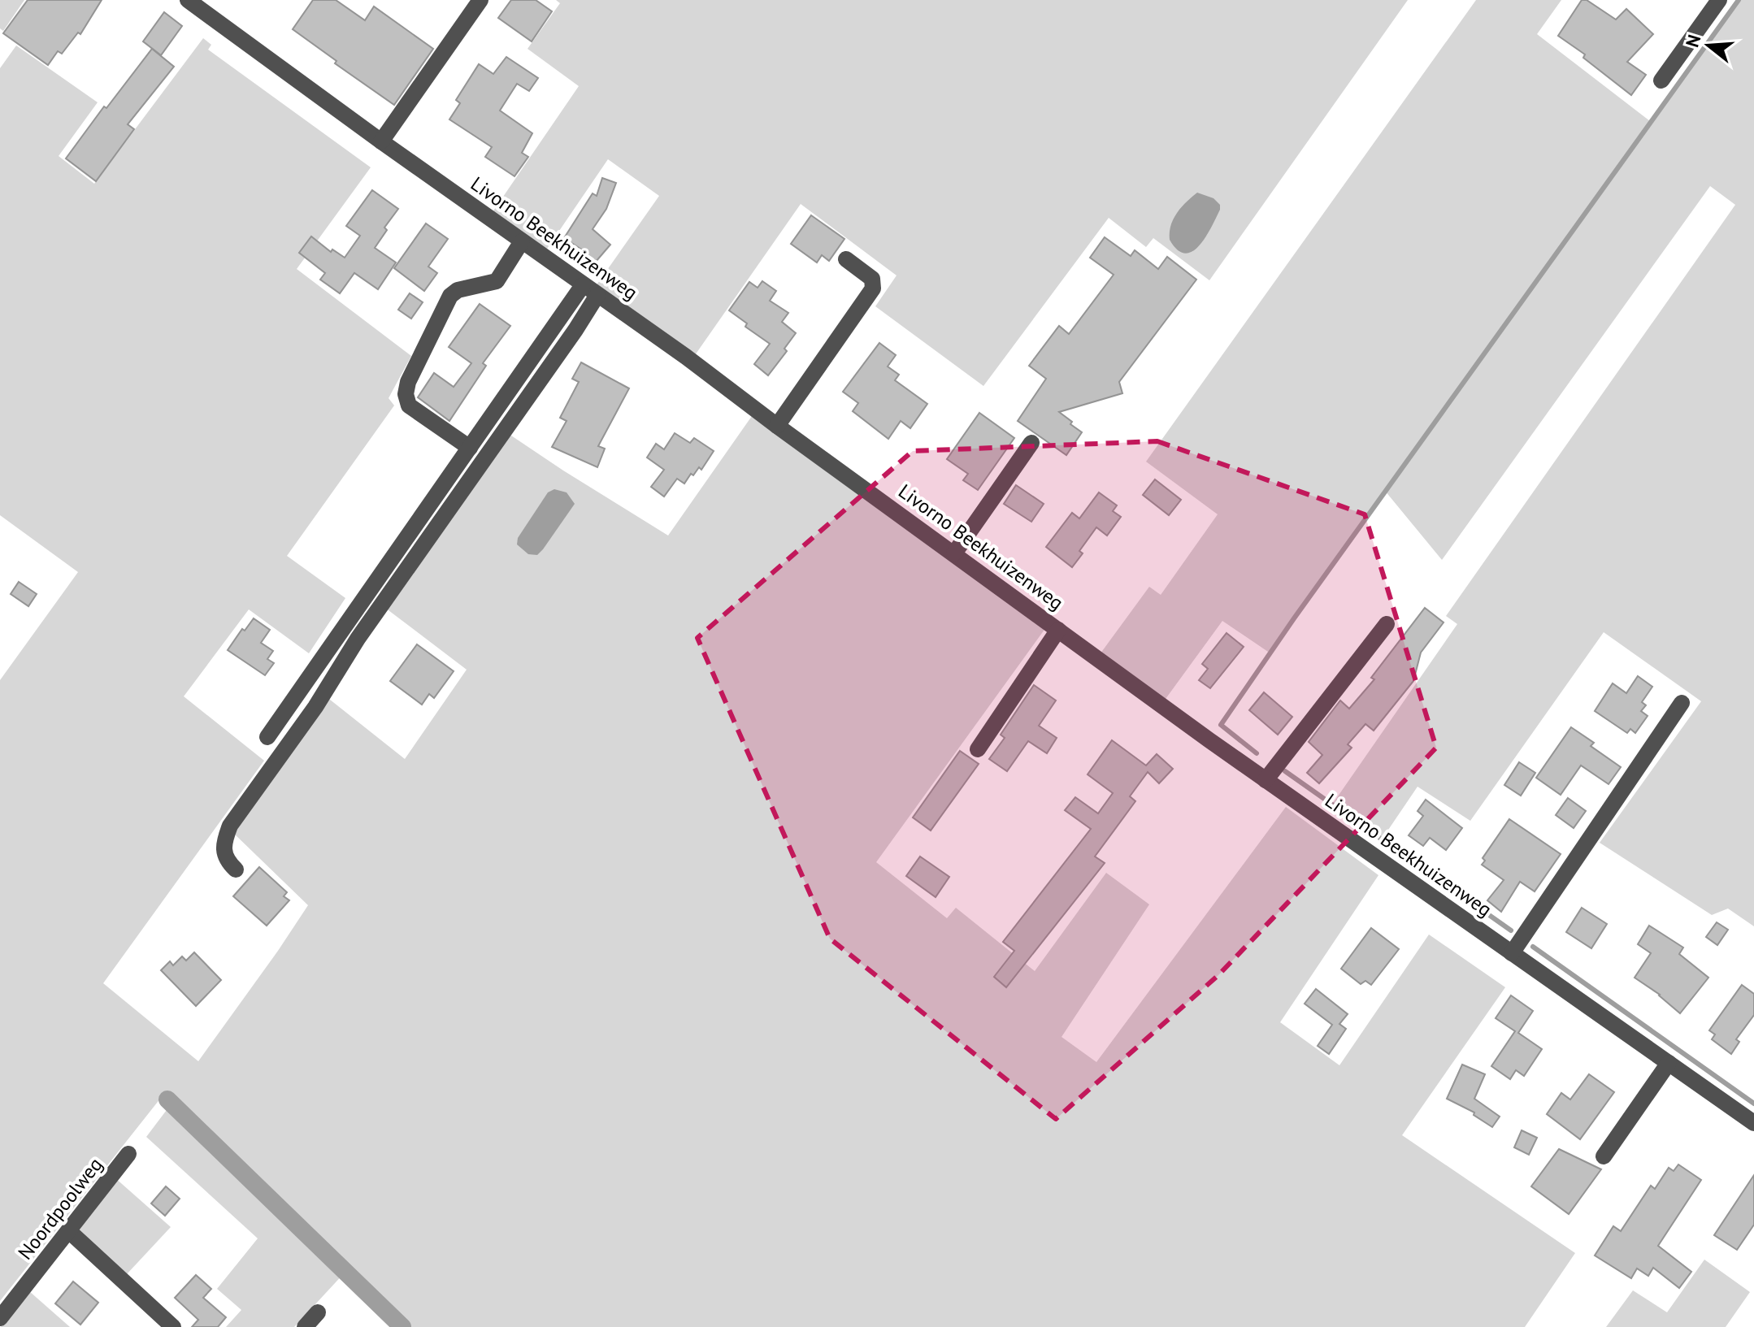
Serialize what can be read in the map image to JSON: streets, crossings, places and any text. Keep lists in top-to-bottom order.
{
  "streets": {
    "street": ["Livorno Beekhuizenweg", "Noordpoolweg"]
  },
  "north": "left"
}
